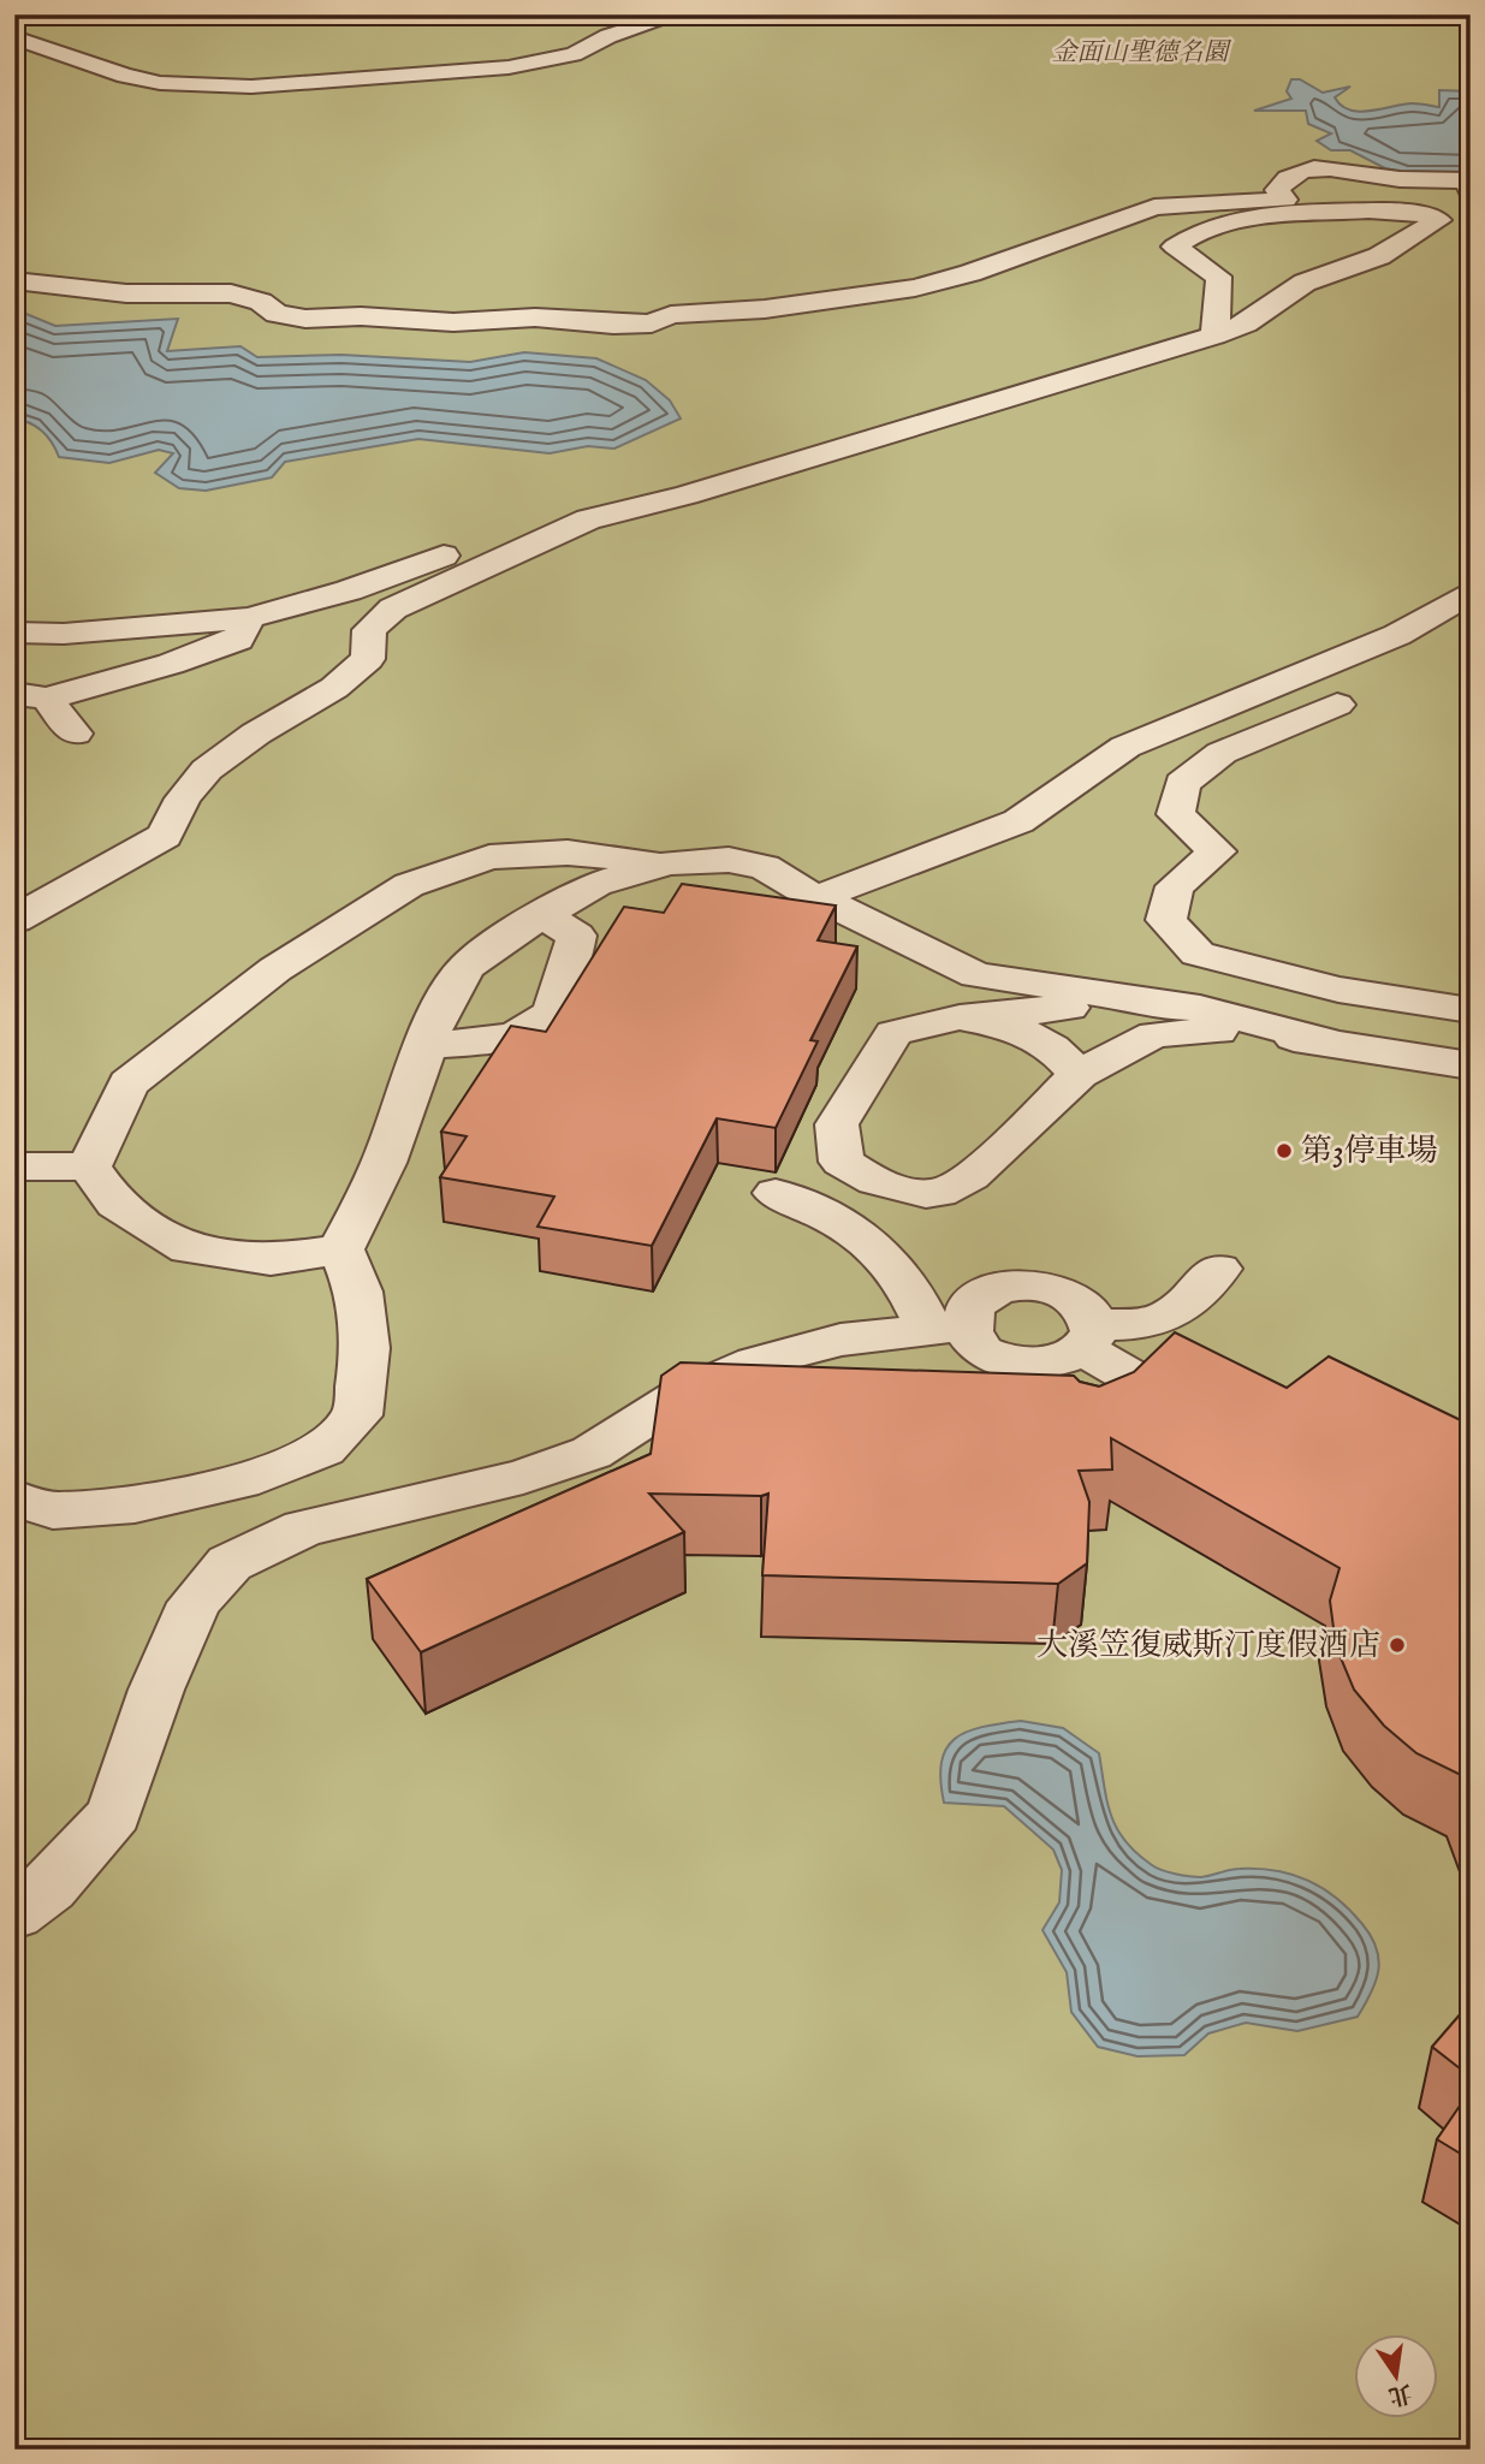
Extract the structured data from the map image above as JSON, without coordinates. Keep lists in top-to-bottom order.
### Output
{
  "parks": ["金面山聖德名園"],
  "places": ["第3停車場", "大溪笠復威斯汀度假酒店"],
  "north": "bottom"
}
